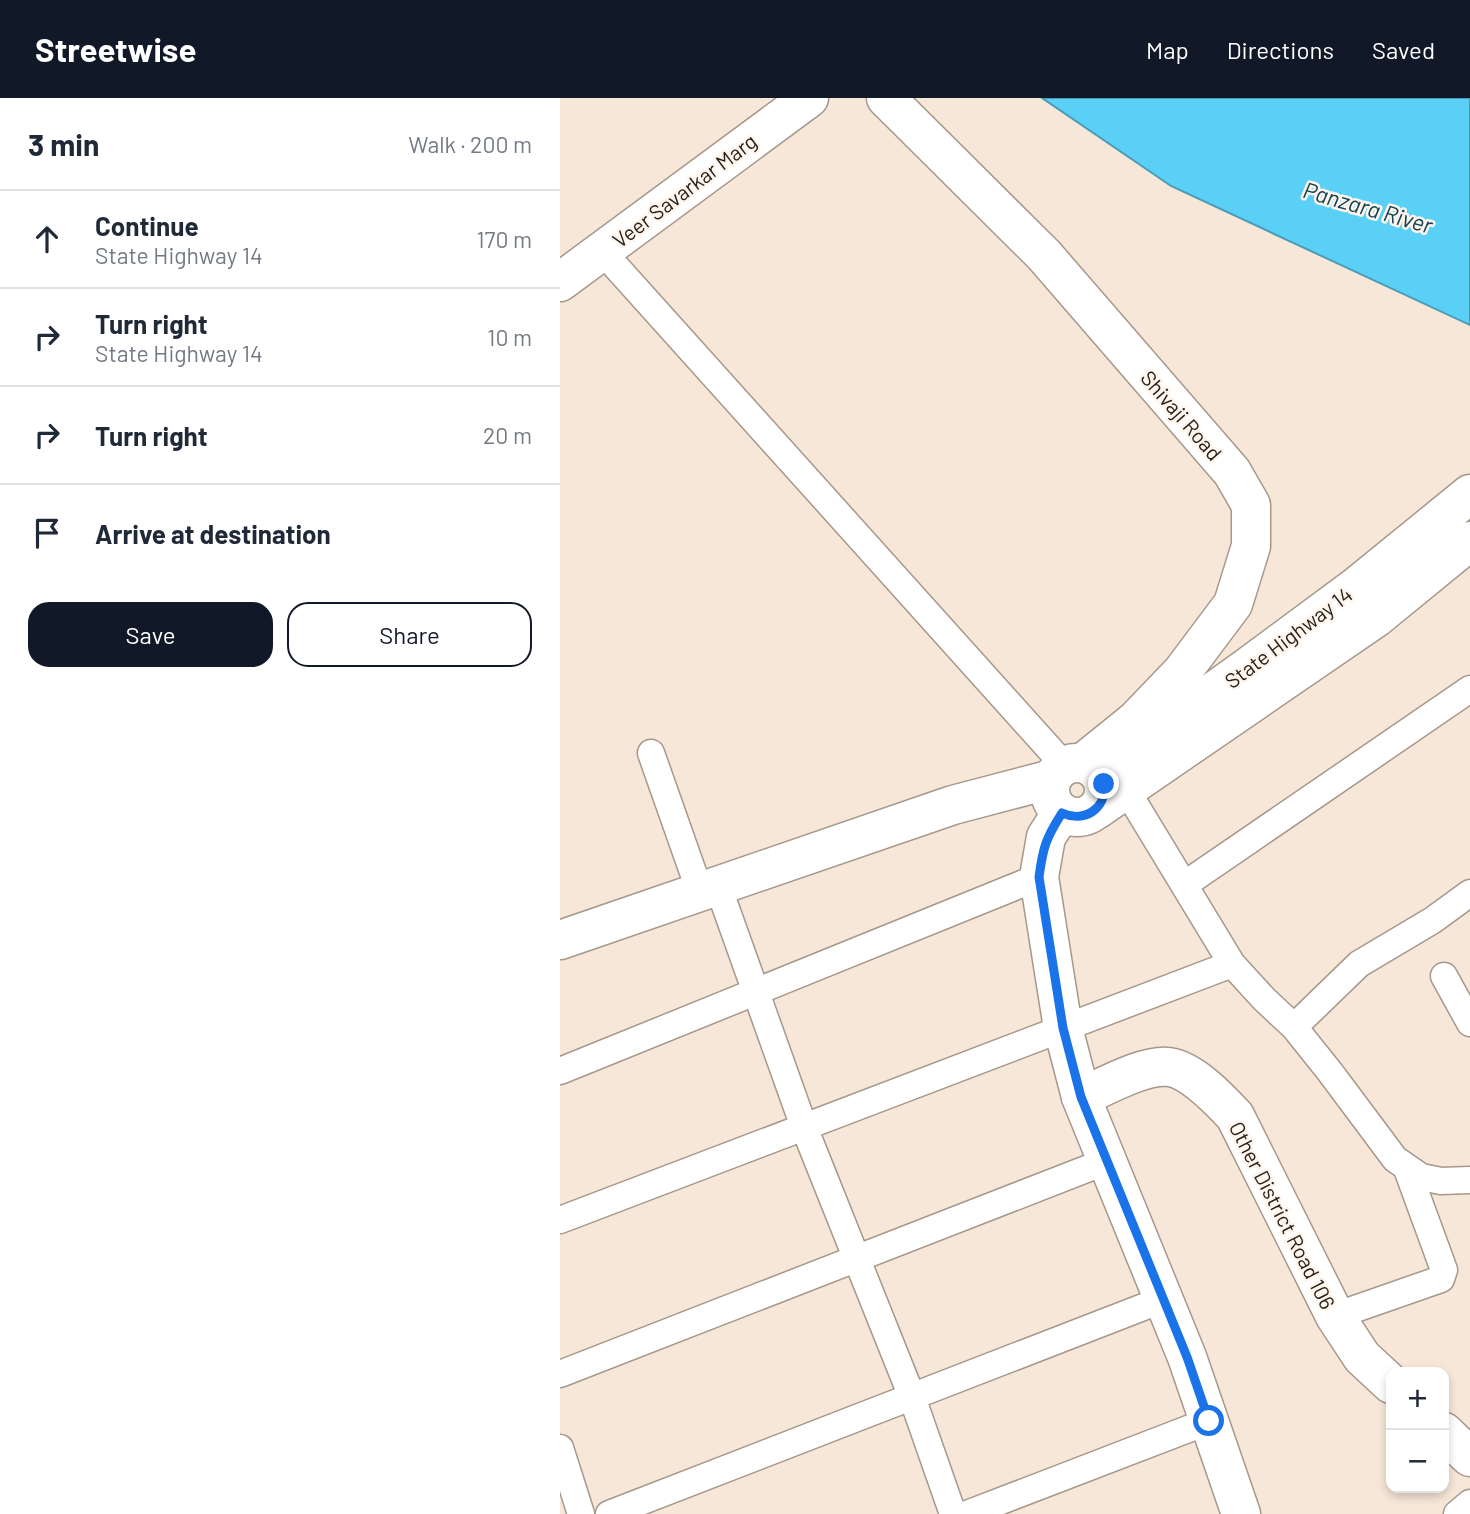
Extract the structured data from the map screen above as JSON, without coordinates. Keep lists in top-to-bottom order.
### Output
{
  "streets": {
    "main road": [
      "Veer Savarkar Marg",
      "Shivaji Road",
      "State Highway 14",
      "Other District Road 106"
    ]
  },
  "crossings": [
    ["Shivaji Road", "State Highway 14"],
    ["State Highway 14", "Other District Road 106"]
  ],
  "water": ["Panzara River"],
  "page": {
    "header": "Streetwise",
    "nav": ["Map", "Directions", "Saved"],
    "heading": ["3 min", "Walk · 200 m"],
    "list": [
      ["Continue", "State Highway 14", "170 m"],
      ["Turn right", "State Highway 14", "10 m"],
      ["Turn right", "20 m"],
      "Arrive at destination"
    ],
    "buttons": ["Save", "Share"],
    "map_buttons": ["+", "−"]
  }
}
